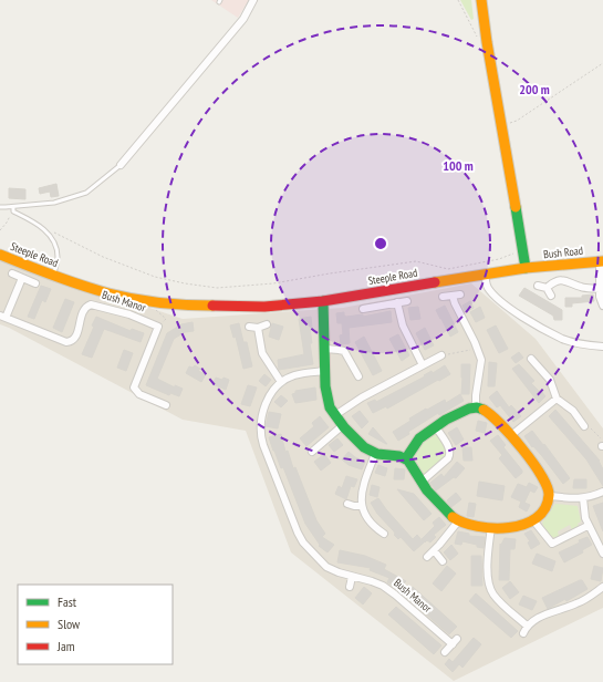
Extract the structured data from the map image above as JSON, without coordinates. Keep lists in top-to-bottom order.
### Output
{
  "streets": {
    "street": ["Bush Road", "Steeple Road", "Bush Manor"]
  },
  "crossings": [
    ["Bush Road", "Steeple Road"]
  ],
  "legend": ["Fast", "Slow", "Jam"],
  "rings": ["200 m", "100 m"]
}
